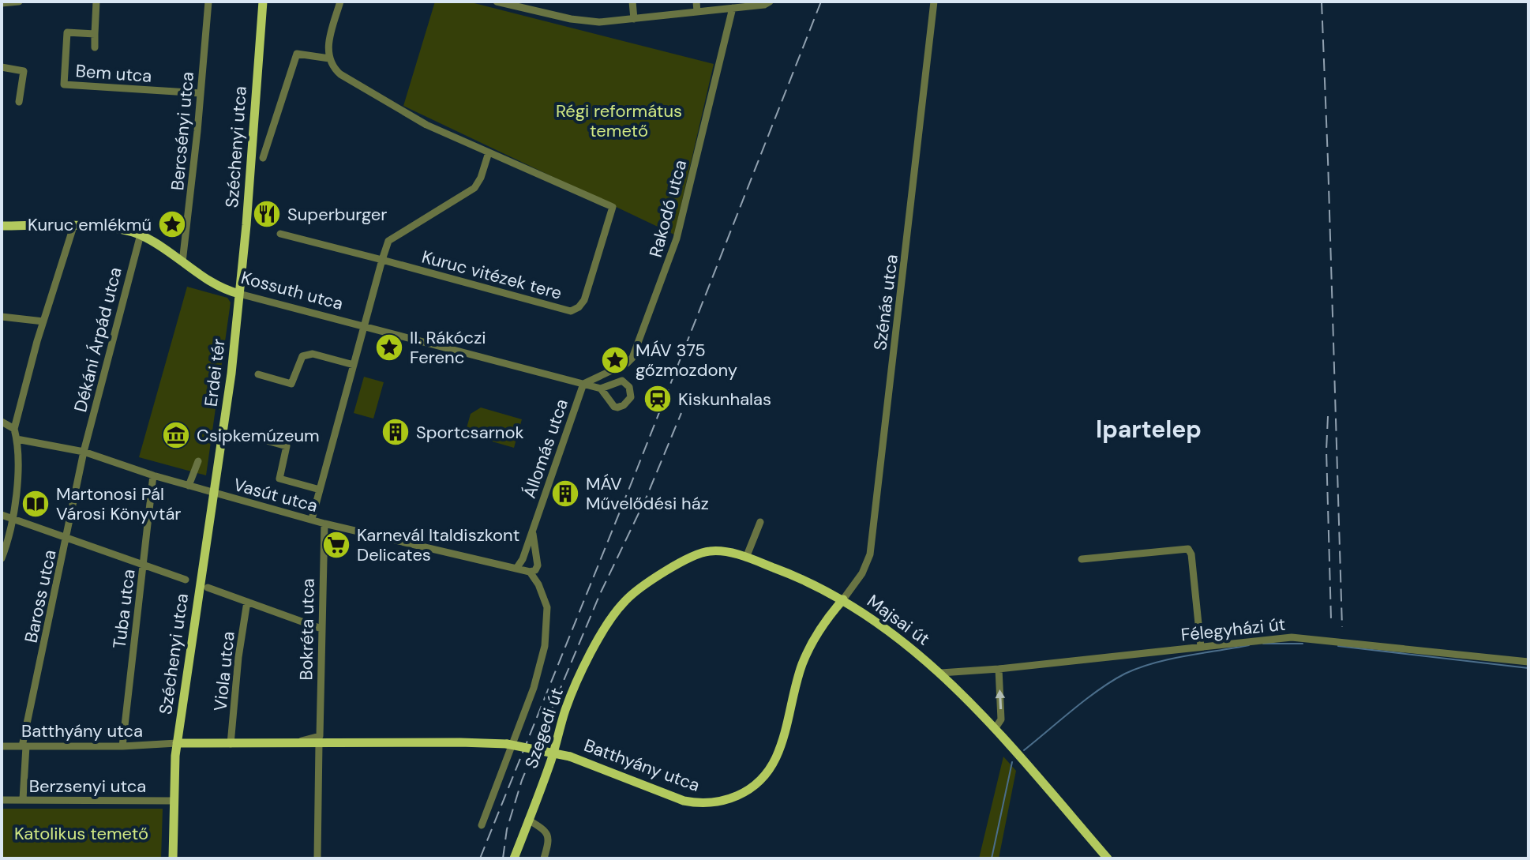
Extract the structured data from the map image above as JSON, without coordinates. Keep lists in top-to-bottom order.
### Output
{
  "streets": {
    "main road": [
      "Széchenyi utca",
      "Kossuth utca",
      "Erdei tér",
      "Majsai út",
      "Szegedi út",
      "Batthyány utca"
    ],
    "street": [
      "Bem utca",
      "Bercsényi utca",
      "Rakodó utca",
      "Kuruc vitézek tere",
      "Szénás utca",
      "Dékáni Árpád utca",
      "Állomás utca",
      "Vasút utca",
      "Baross utca",
      "Tuba utca",
      "Bokréta utca",
      "Félegyházi út",
      "Viola utca",
      "Berzsenyi utca"
    ]
  },
  "crossings": [
    ["Bem utca", "Bercsényi utca"],
    ["Bercsényi utca", "Kossuth utca"],
    ["Széchenyi utca", "Kossuth utca"],
    ["Széchenyi utca", "Erdei tér"],
    ["Széchenyi utca", "Vasút utca"],
    ["Széchenyi utca", "Batthyány utca"],
    ["Széchenyi utca", "Berzsenyi utca"],
    ["Rakodó utca", "Kossuth utca"],
    ["Rakodó utca", "Állomás utca"],
    ["Kuruc vitézek tere", "Kossuth utca"],
    ["Kossuth utca", "Dékáni Árpád utca"],
    ["Kossuth utca", "Erdei tér"],
    ["Kossuth utca", "Állomás utca"],
    ["Szénás utca", "Majsai út"],
    ["Szénás utca", "Batthyány utca"],
    ["Dékáni Árpád utca", "Vasút utca"],
    ["Dékáni Árpád utca", "Baross utca"],
    ["Erdei tér", "Vasút utca"],
    ["Állomás utca", "Vasút utca"],
    ["Vasút utca", "Baross utca"],
    ["Vasút utca", "Tuba utca"],
    ["Vasút utca", "Bokréta utca"],
    ["Baross utca", "Batthyány utca"],
    ["Baross utca", "Berzsenyi utca"],
    ["Tuba utca", "Batthyány utca"],
    ["Majsai út", "Félegyházi út"],
    ["Majsai út", "Szegedi út"],
    ["Majsai út", "Batthyány utca"],
    ["Bokréta utca", "Batthyány utca"],
    ["Viola utca", "Batthyány utca"]
  ],
  "districts": ["Ipartelep"],
  "parks": ["Régi református temető", "Katolikus temető"],
  "places": {
    "restaurant": ["Superburger"],
    "place": ["Kuruc emlékmű", "II. Rákóczi Ferenc", "MÁV 375 gőzmozdony"],
    "station": ["Kiskunhalas"],
    "building": ["Sportcsarnok", "MÁV Művelődési ház"],
    "museum": ["Csipkemúzeum"],
    "library": ["Martonosi Pál Városi Könyvtár"],
    "supermarket": ["Karnevál Italdiszkont Delicates"]
  }
}
